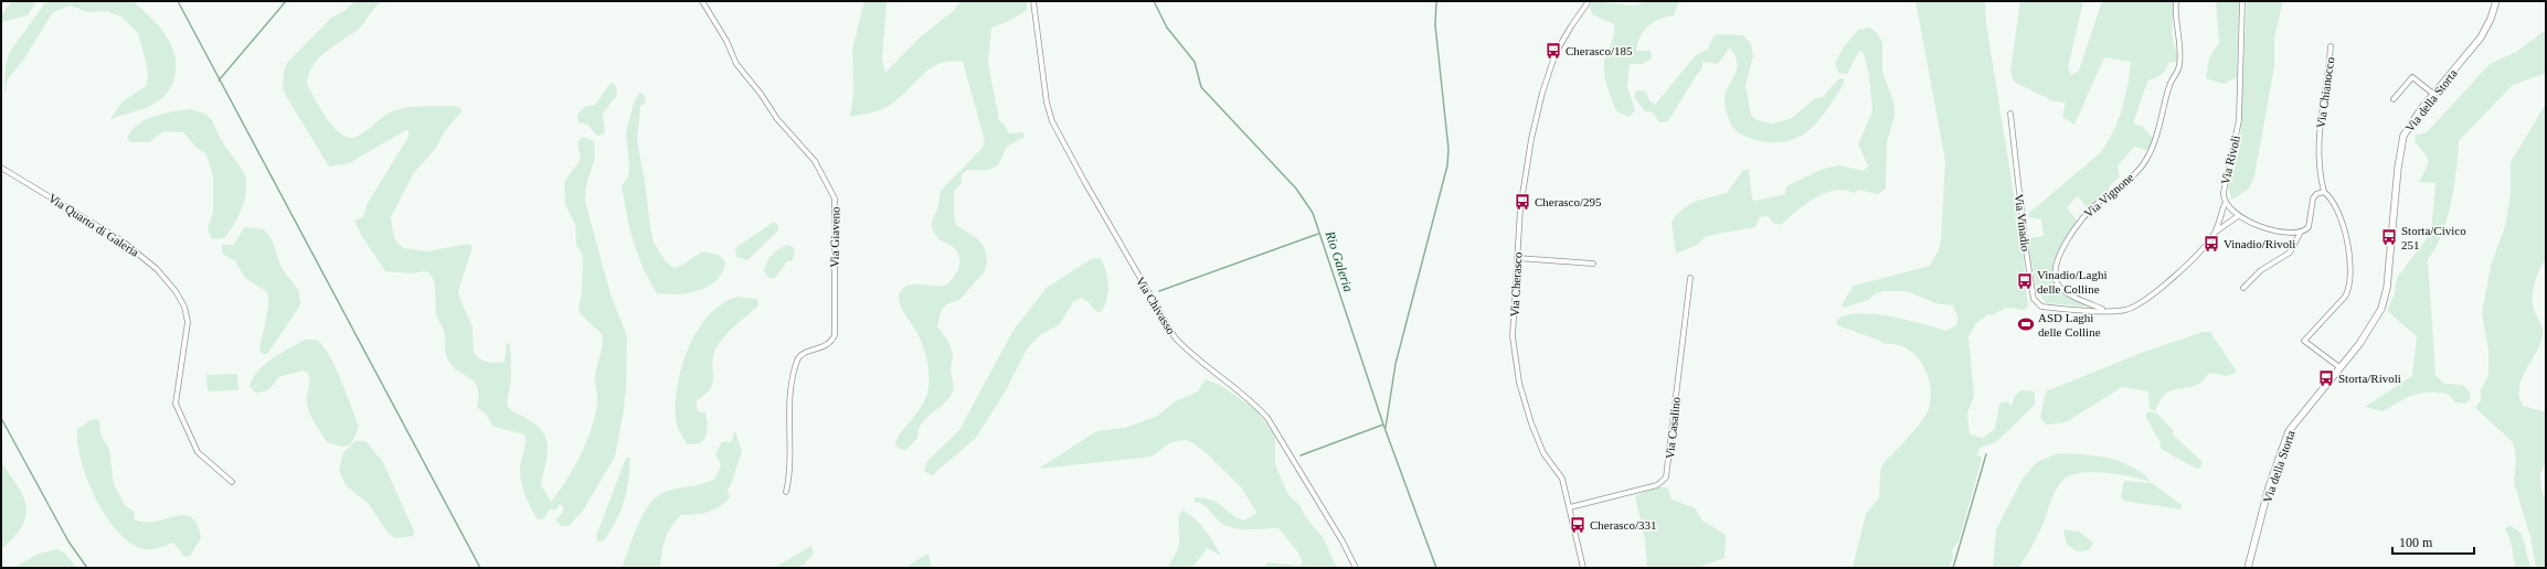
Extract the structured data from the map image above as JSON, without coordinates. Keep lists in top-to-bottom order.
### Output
{
  "streets": {
    "main road": ["Via della Storta"],
    "street": [
      "Via Chianocco",
      "Via Rivoli",
      "Via Vignone",
      "Via Vinadio",
      "Via Quarto di Galeria",
      "Via Giaveno",
      "Via Cherasco",
      "Via Chivasso",
      "Via Casalino"
    ]
  },
  "crossings": [
    ["Via Rivoli", "Via Vinadio"],
    ["Via Vignone", "Via Vinadio"],
    ["Via Cherasco", "Via Casalino"]
  ],
  "water": ["Rio Galeria"],
  "places": {
    "bus stop": [
      "Cherasco/185",
      "Cherasco/295",
      "Storta/Civico 251",
      "Vinadio/Rivoli",
      "Vinadio/Laghi delle Colline",
      "Storta/Rivoli",
      "Cherasco/331"
    ],
    "sports": ["ASD Laghi delle Colline"]
  },
  "scale_bar": "100 m"
}
